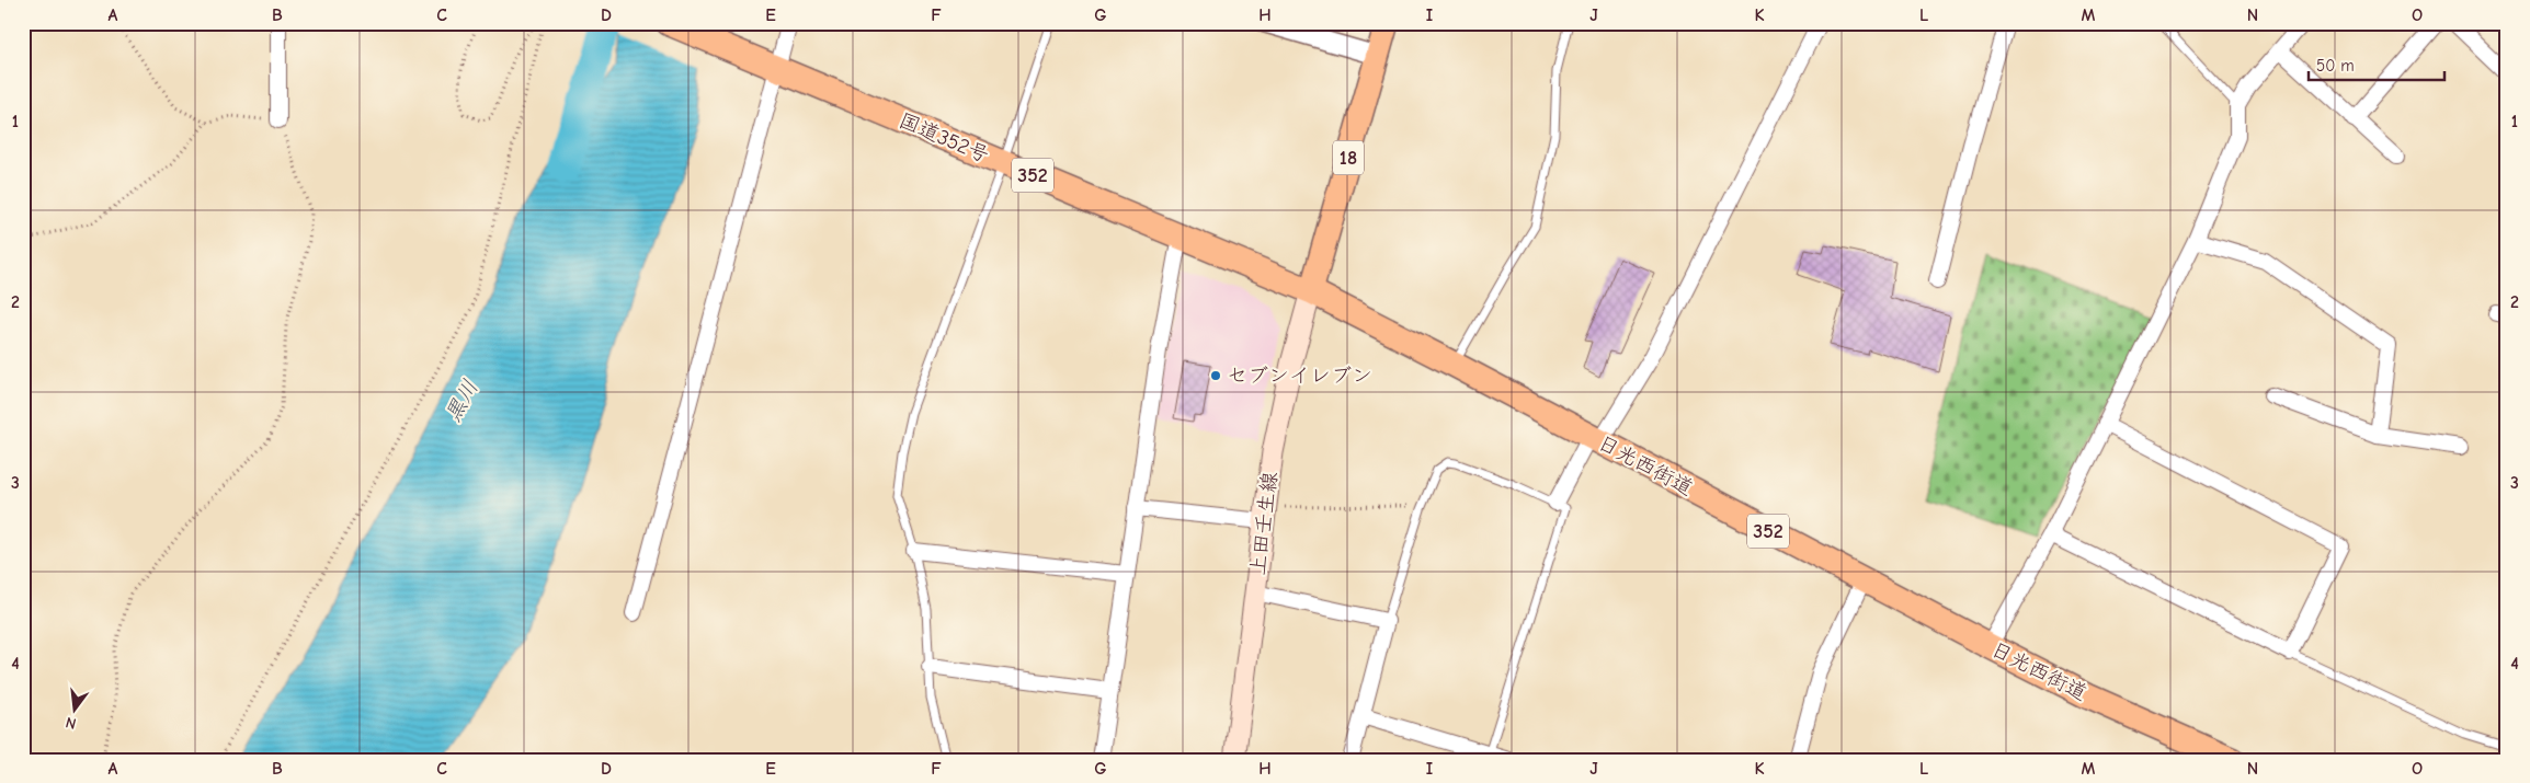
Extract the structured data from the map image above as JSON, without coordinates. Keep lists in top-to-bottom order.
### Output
{
  "streets": {
    "highway": ["国道352号", "352", "日光西街道"],
    "main road": ["18", "上田壬生線"]
  },
  "crossings": [
    ["国道352号", "18"],
    ["国道352号", "日光西街道"],
    ["国道352号", "上田壬生線"],
    ["18", "日光西街道"],
    ["18", "上田壬生線"],
    ["日光西街道", "上田壬生線"]
  ],
  "water": ["黒川"],
  "places": ["セブンイレブン"],
  "scale_bar": "50 m",
  "north": "bottom",
  "grid": {
    "columns": [
      "A",
      "B",
      "C",
      "D",
      "E",
      "F",
      "G",
      "H",
      "I",
      "J",
      "K",
      "L",
      "M",
      "N",
      "O"
    ],
    "rows": [
      "1",
      "2",
      "3",
      "4"
    ]
  }
}
